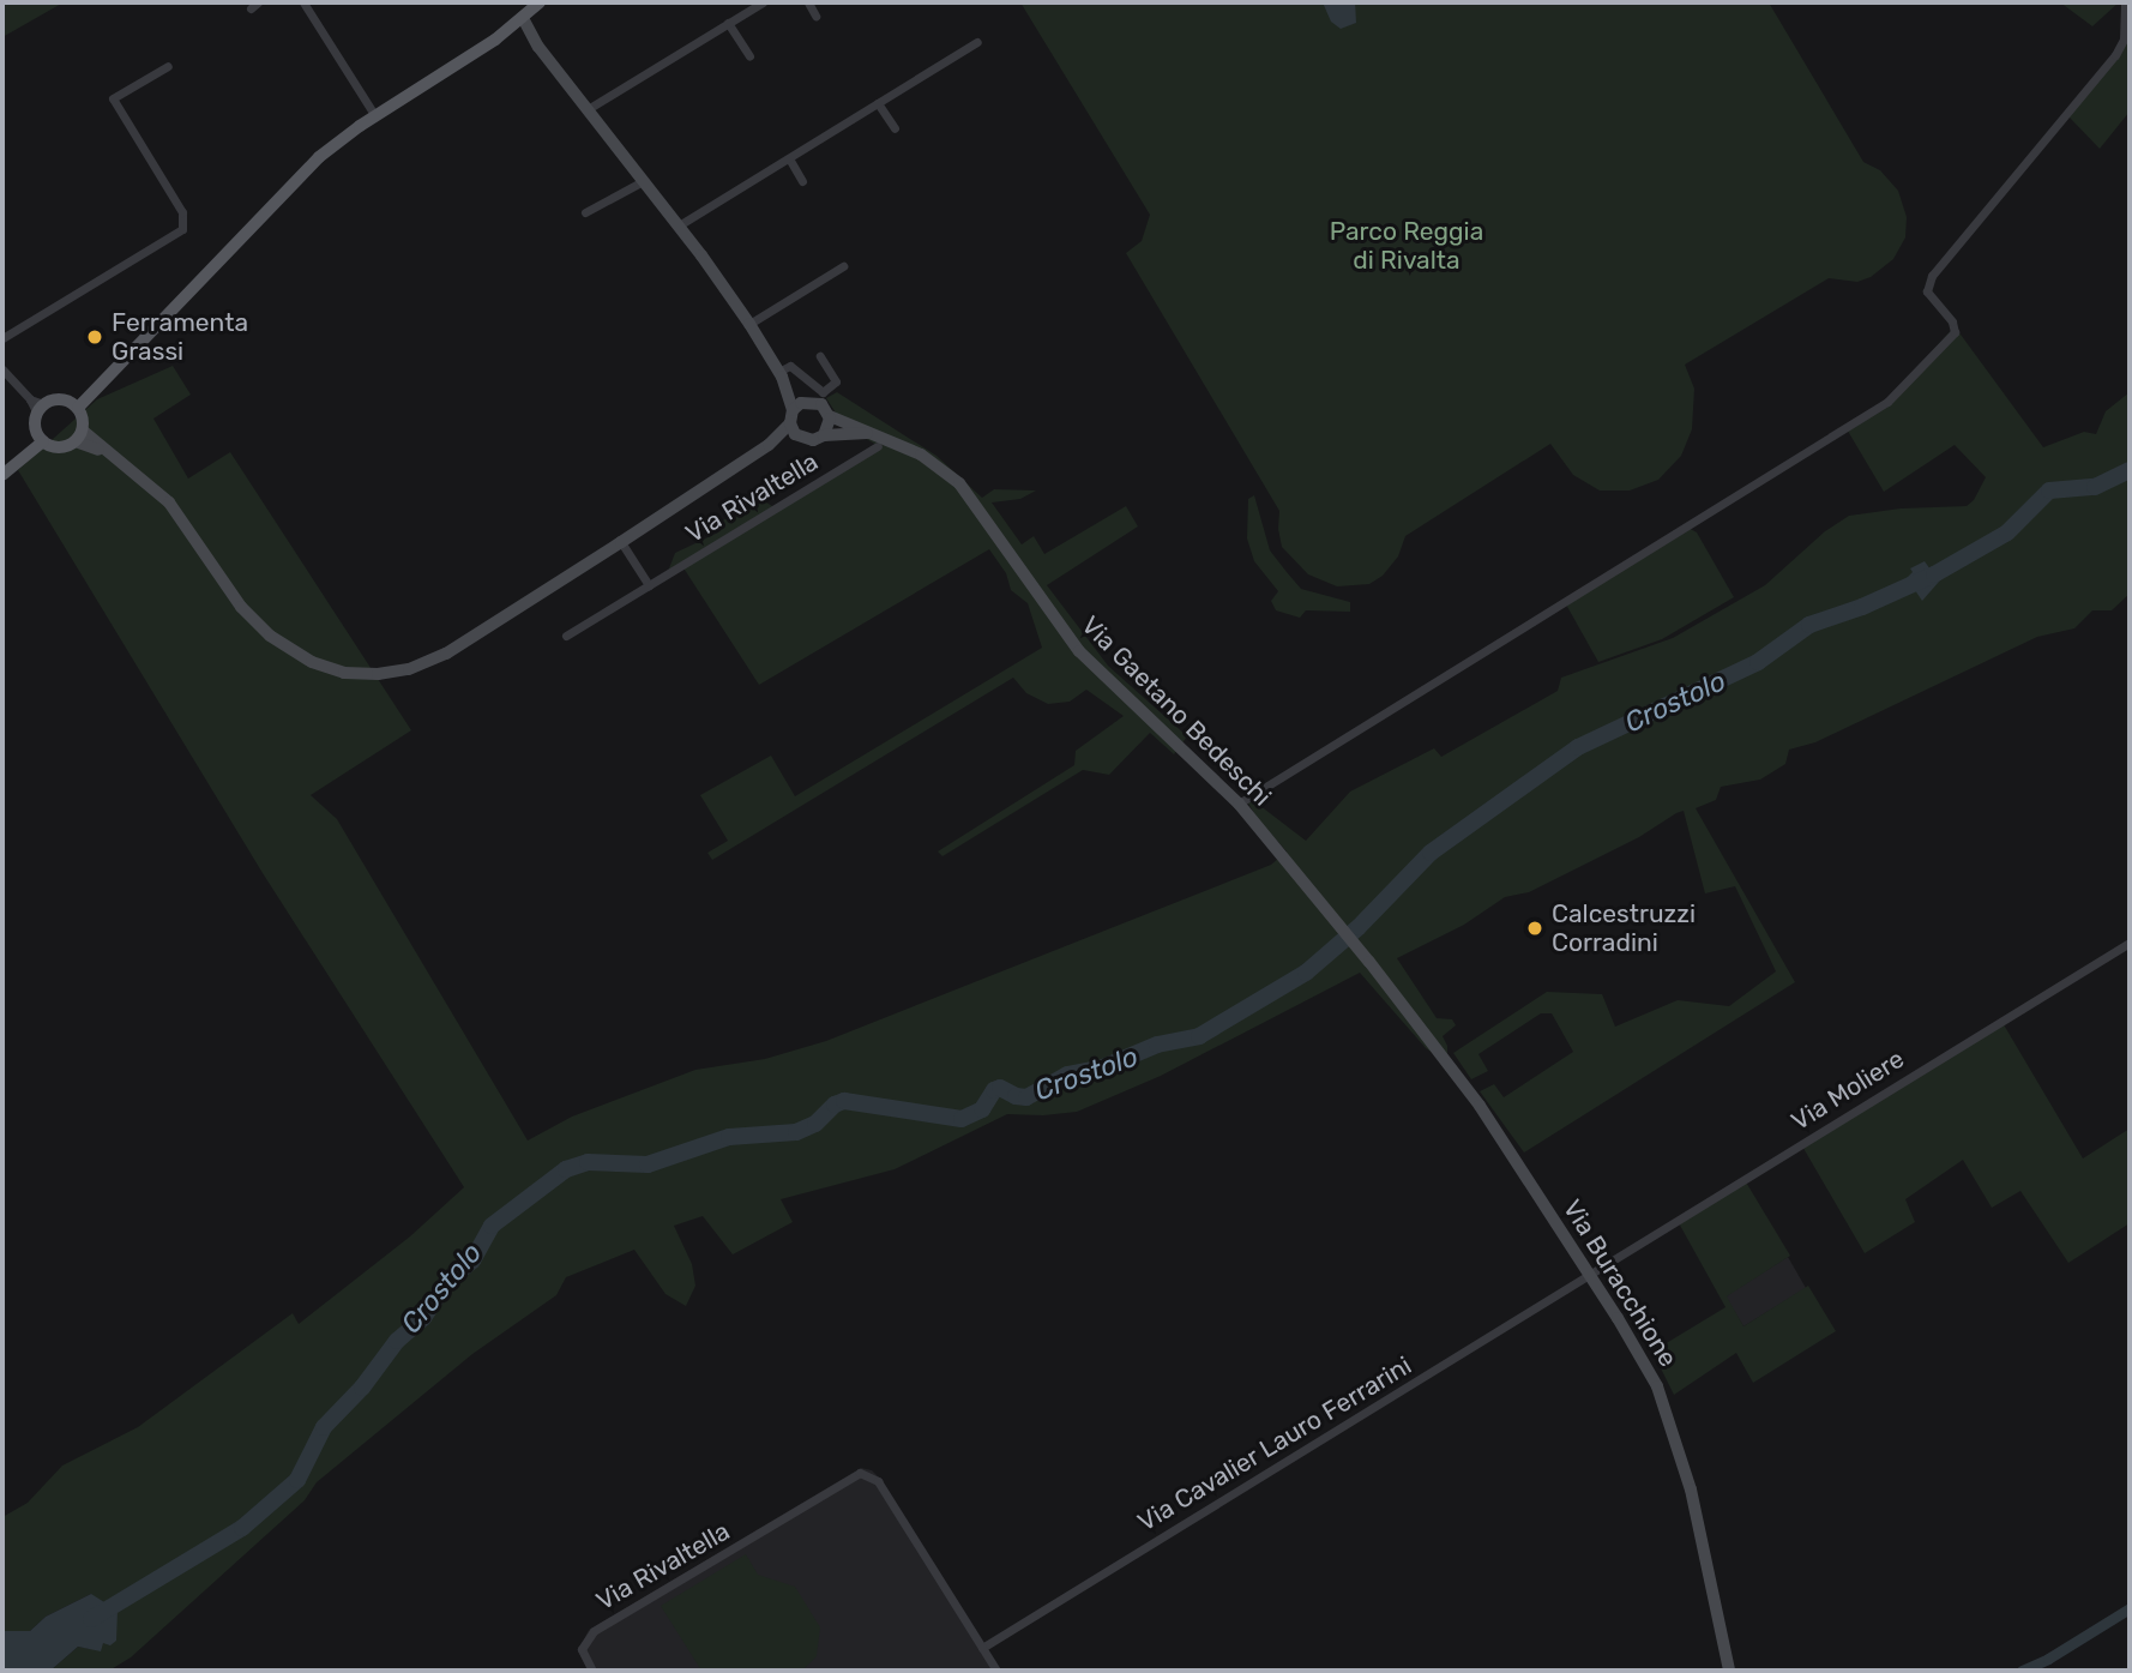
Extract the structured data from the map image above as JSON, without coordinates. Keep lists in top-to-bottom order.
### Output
{
  "streets": {
    "main road": ["Via Gaetano Bedeschi", "Via Buracchione"],
    "street": ["Via Rivaltella", "Via Moliere", "Via Cavalier Lauro Ferrarini"]
  },
  "crossings": [
    ["Via Rivaltella", "Via Cavalier Lauro Ferrarini"],
    ["Via Gaetano Bedeschi", "Via Buracchione"],
    ["Via Moliere", "Via Buracchione"],
    ["Via Moliere", "Via Cavalier Lauro Ferrarini"],
    ["Via Buracchione", "Via Cavalier Lauro Ferrarini"]
  ],
  "water": ["Crostolo"],
  "parks": ["Parco Reggia di Rivalta"],
  "places": ["Ferramenta Grassi", "Calcestruzzi Corradini"]
}
